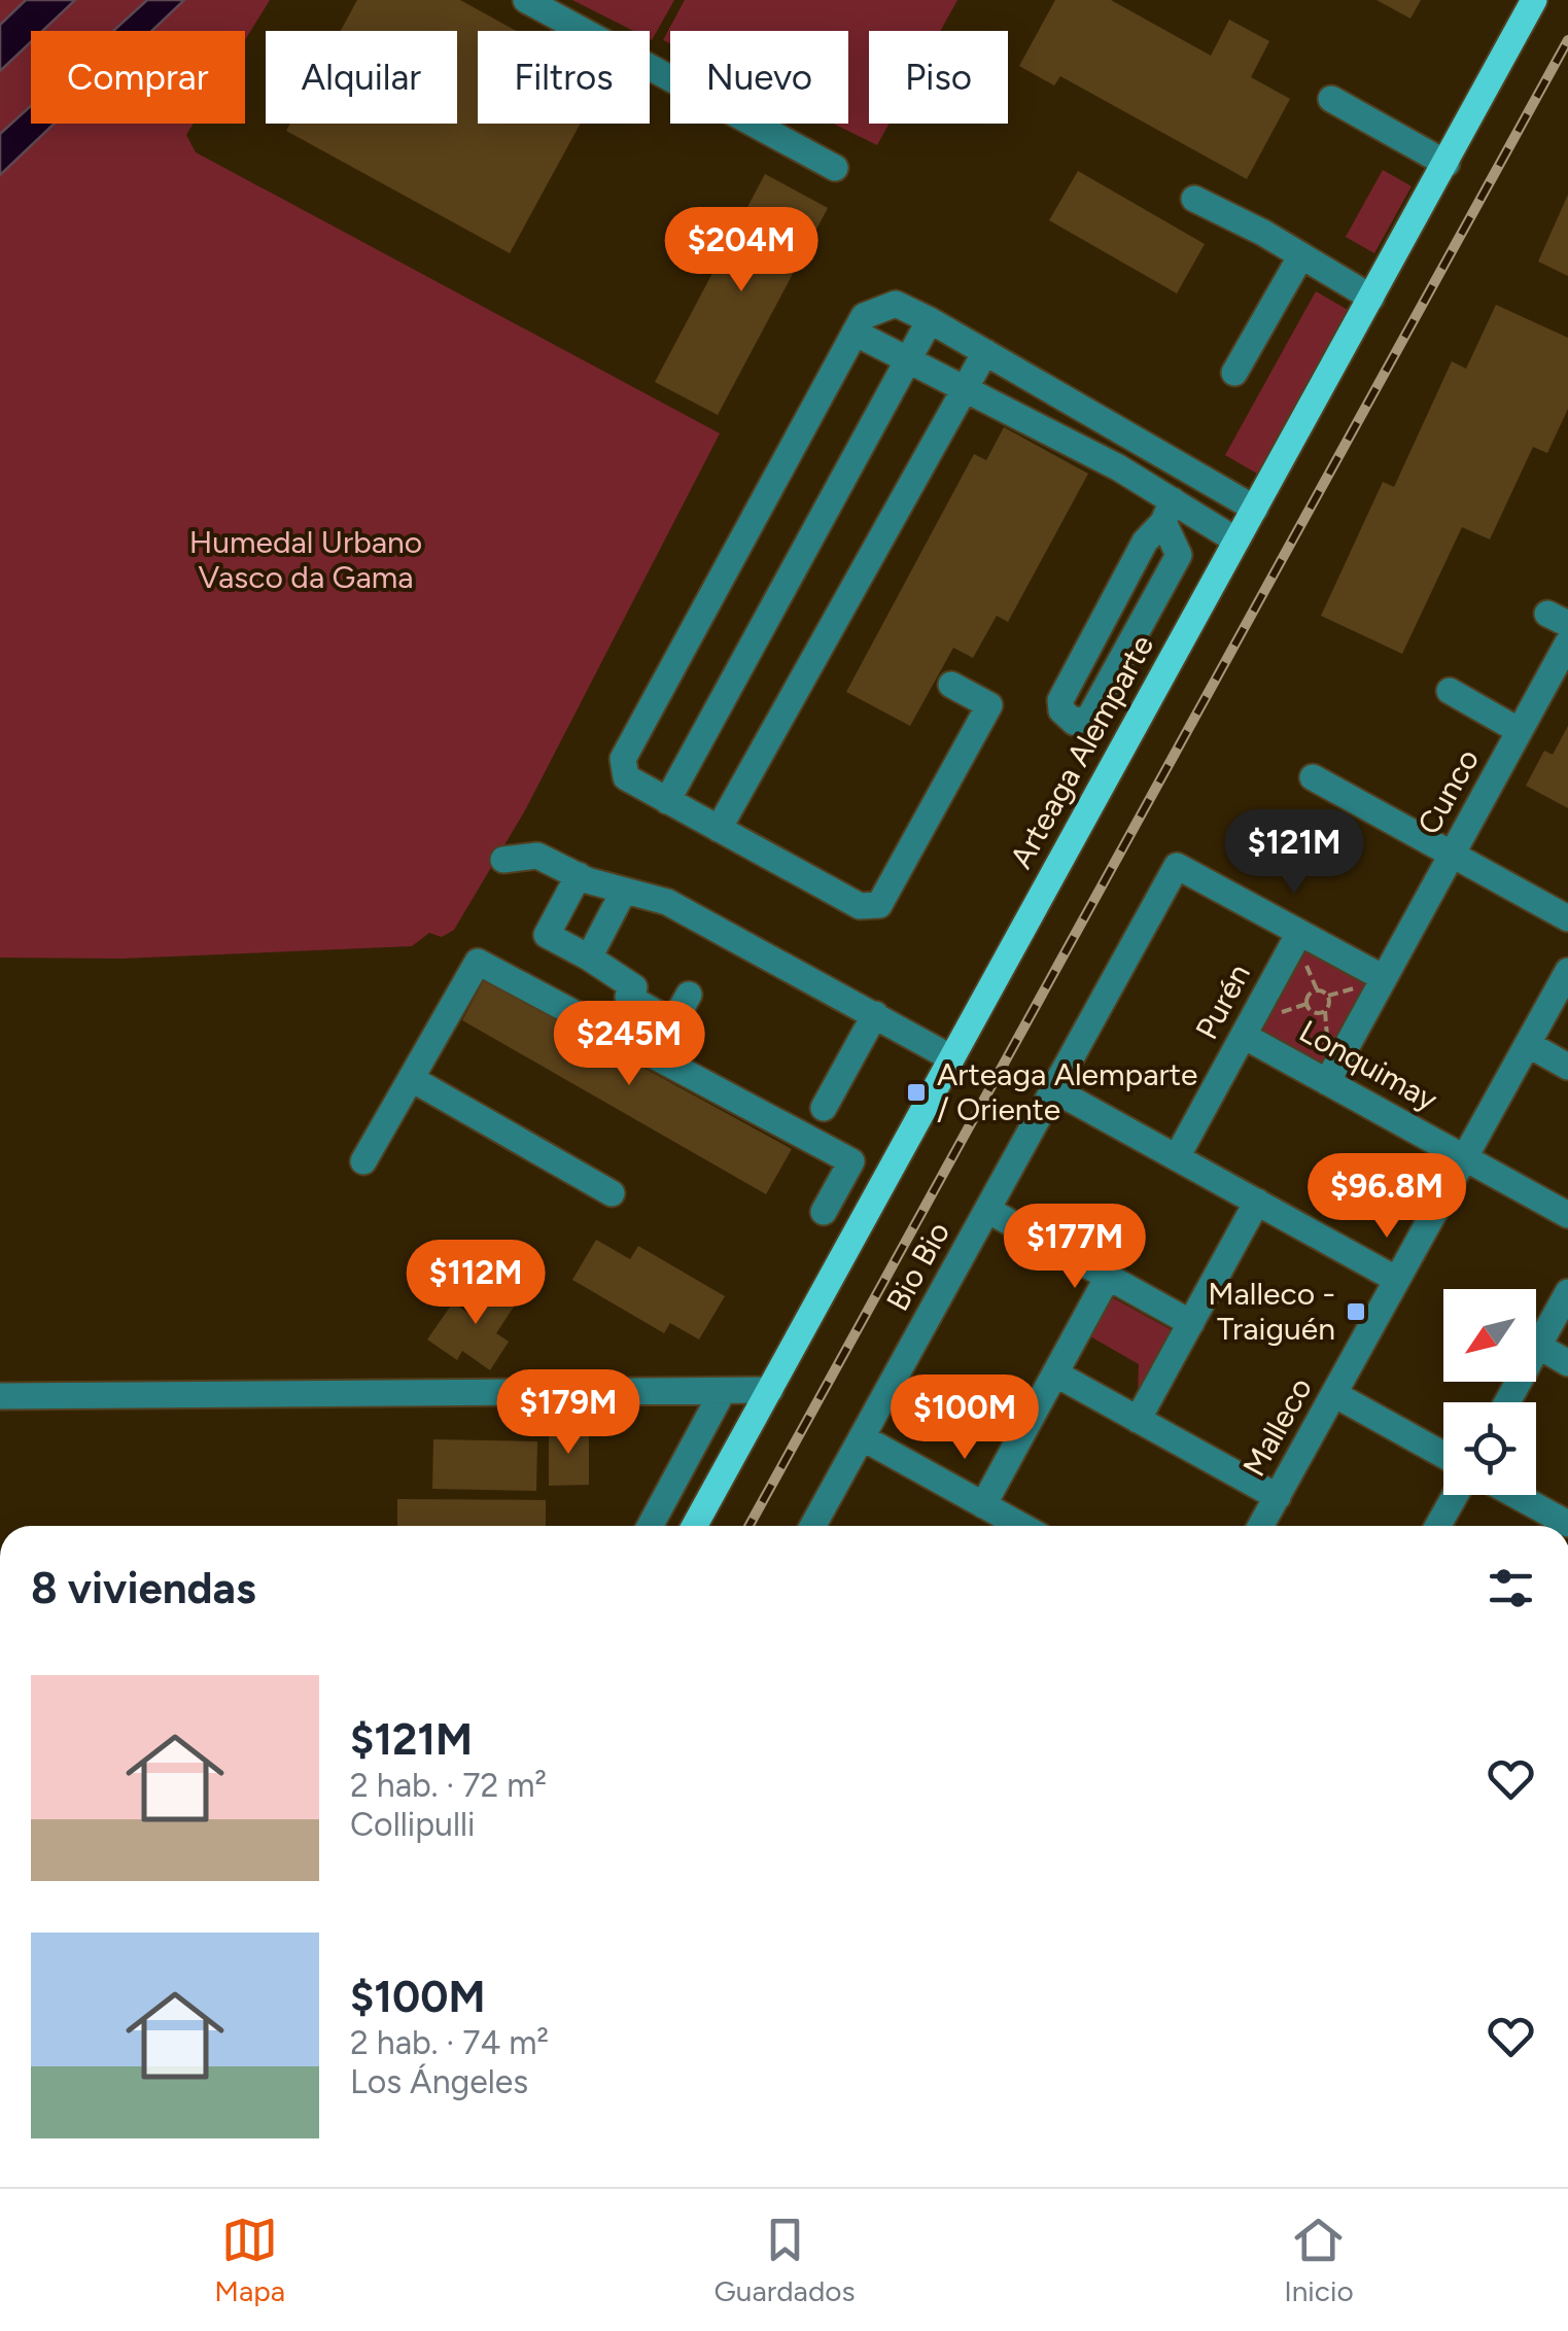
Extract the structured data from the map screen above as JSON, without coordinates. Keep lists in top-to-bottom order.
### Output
{
  "streets": {
    "main road": ["Arteaga Alemparte"],
    "street": [
      "Cunco",
      "Purén",
      "Lonquimay",
      "Bio Bio",
      "Malleco"
    ]
  },
  "crossings": [
    ["Cunco", "Lonquimay"],
    ["Purén", "Lonquimay"],
    ["Purén", "Bio Bio"],
    ["Lonquimay", "Malleco"]
  ],
  "parks": ["Humedal Urbano Vasco da Gama"],
  "places": {
    "transit": ["Arteaga Alemparte / Oriente", "Malleco - Traiguén"]
  },
  "north": "bottom left",
  "page": {
    "chip": [
      "Comprar",
      "Alquilar",
      "Filtros",
      "Nuevo",
      "Piso"
    ],
    "price": [
      "$204M",
      "$121M",
      "$245M",
      "$96.8M",
      "$177M",
      "$112M",
      "$179M",
      "$100M"
    ],
    "heading": "8 viviendas",
    "list": [
      {
        "name": "$121M",
        "note": "2 hab. · 72 m² · Collipulli"
      },
      {
        "name": "$100M",
        "note": "2 hab. · 74 m² · Los Ángeles"
      }
    ],
    "tabs": ["Mapa", "Guardados", "Inicio"]
  }
}
